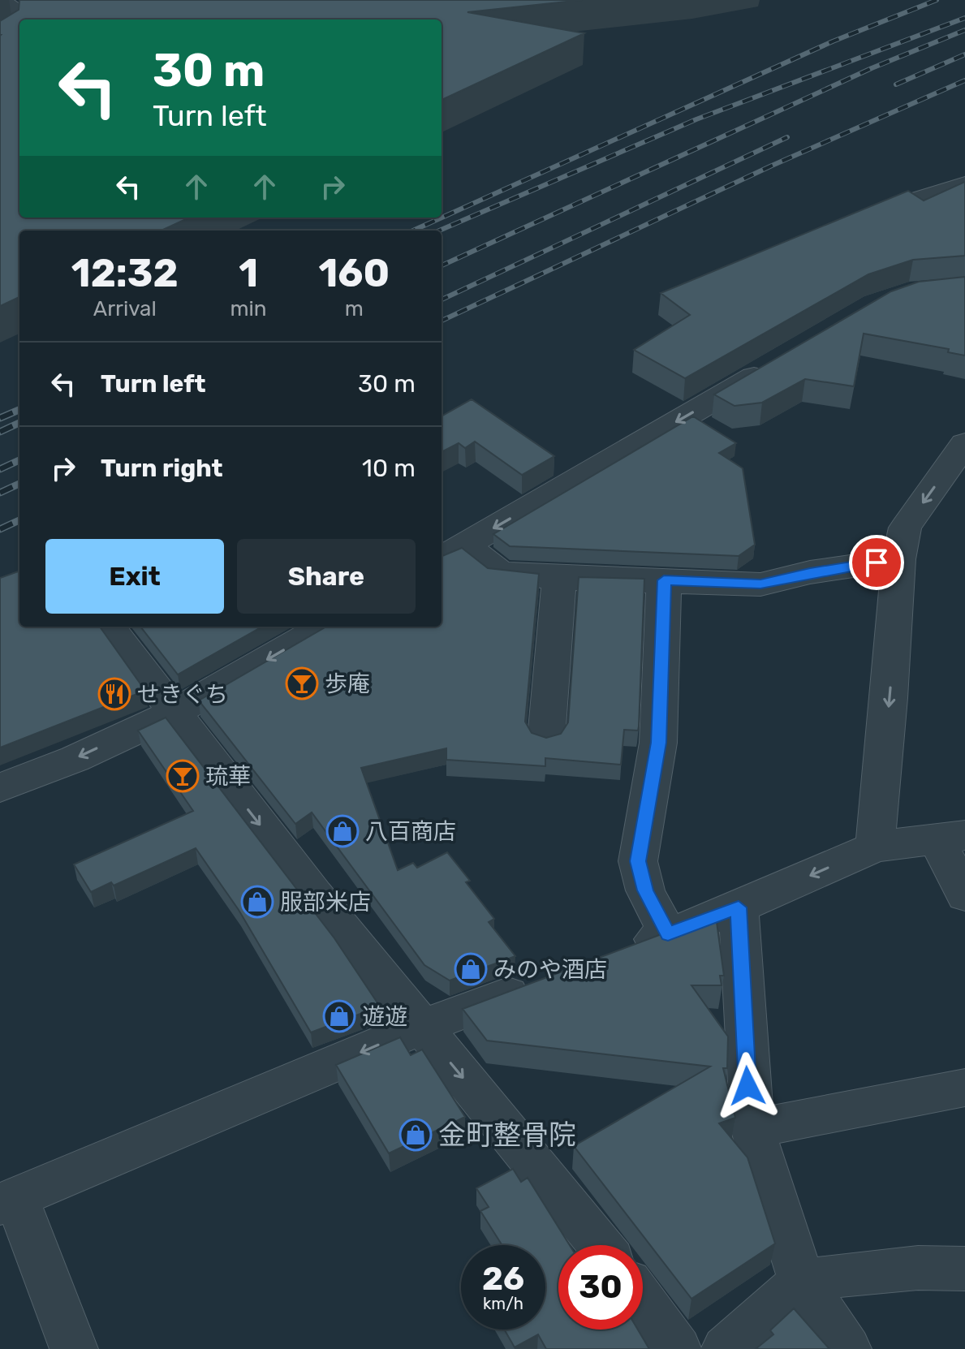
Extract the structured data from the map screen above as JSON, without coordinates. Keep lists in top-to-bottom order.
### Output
{
  "places": {
    "bar": ["歩庵", "琉華"],
    "restaurant": ["せきぐち"],
    "shop": [
      "八百商店",
      "服部米店",
      "みのや酒店",
      "遊遊",
      "金町整骨院"
    ]
  },
  "page": {
    "turn": ["30 m", "Turn left"],
    "eta": [
      "12:32",
      "Arrival",
      "1",
      "min",
      "160",
      "m"
    ],
    "list": [
      {
        "name": "Turn left",
        "value": "30 m"
      },
      {
        "name": "Turn right",
        "value": "10 m"
      }
    ],
    "buttons": ["Exit", "Share"],
    "speed": "26 km/h",
    "limit": "30"
  }
}
